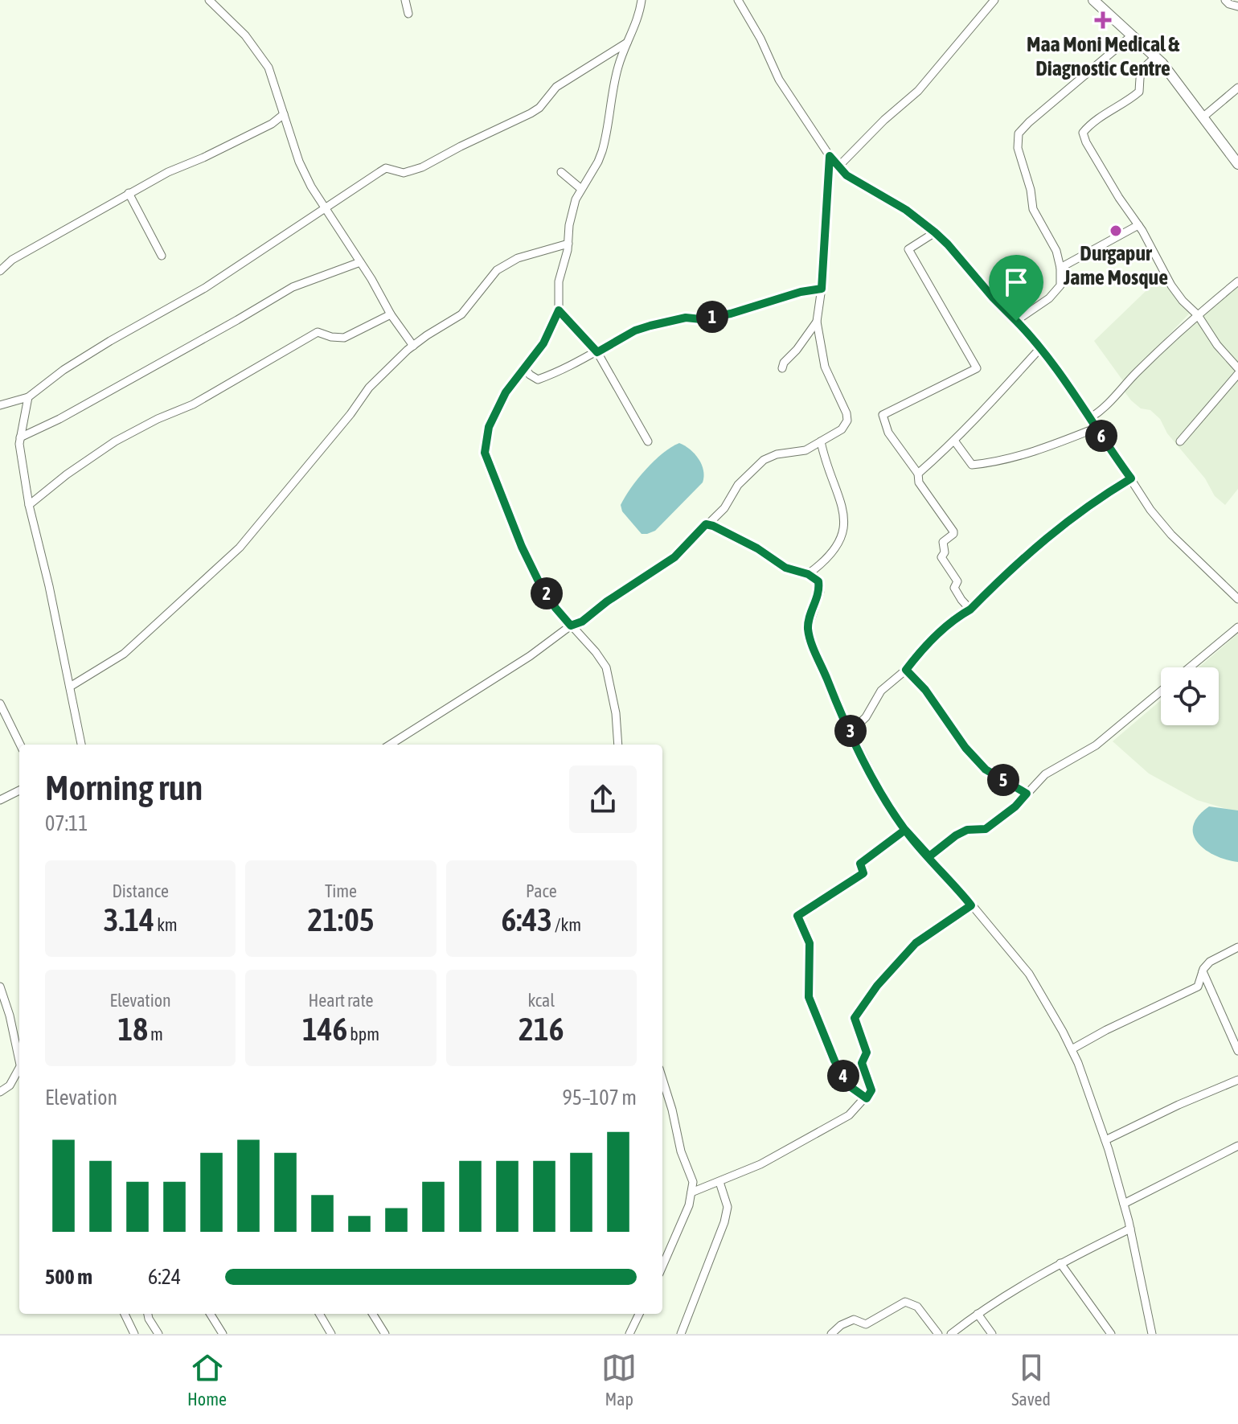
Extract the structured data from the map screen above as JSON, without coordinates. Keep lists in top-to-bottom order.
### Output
{
  "places": {
    "health": ["Maa Moni Medical & Diagnostic Centre"],
    "other": ["Durgapur Jame Mosque"]
  },
  "page": {
    "pins": [
      "1",
      "6",
      "2",
      "3",
      "5",
      "4"
    ],
    "heading": ["Morning run", "07:11"],
    "stats": [
      ["Distance", "3.14 km"],
      ["Time", "21:05"],
      ["Pace", "6:43 /km"],
      ["Elevation", "18 m"],
      ["Heart rate", "146 bpm"],
      ["kcal", "216"]
    ],
    "chart": ["Elevation", "95–107 m"],
    "list": [
      {
        "name": "500 m",
        "note": "6:24"
      }
    ],
    "tabs": ["Home", "Map", "Saved"]
  }
}
